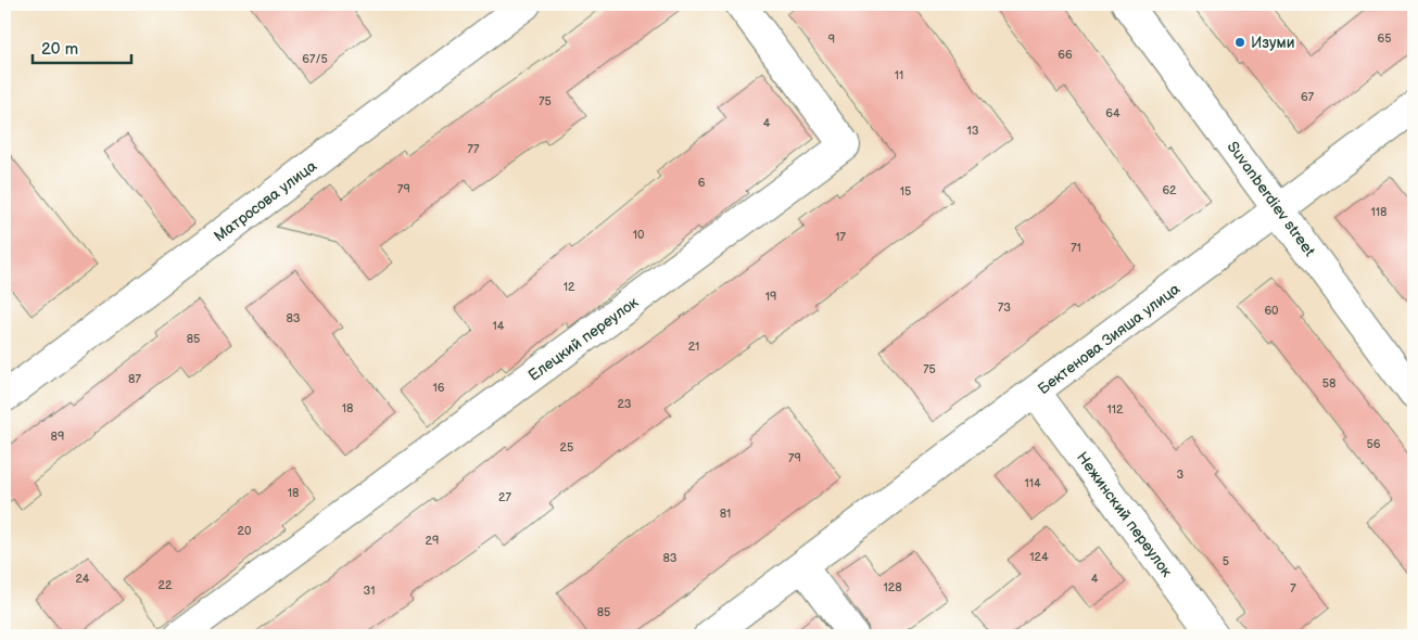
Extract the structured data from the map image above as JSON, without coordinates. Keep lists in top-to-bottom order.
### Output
{
  "streets": {
    "street": [
      "Suvanberdiev street",
      "Матросова улица",
      "Елецкий переулок",
      "Бектенова Зияша улица",
      "Нежинский переулок"
    ]
  },
  "crossings": [
    ["Suvanberdiev street", "Бектенова Зияша улица"],
    ["Бектенова Зияша улица", "Нежинский переулок"]
  ],
  "places": ["Изуми"],
  "house_numbers": [
    "65",
    "9",
    "66",
    "67/5",
    "11",
    "67",
    "75",
    "64",
    "4",
    "13",
    "77",
    "6",
    "79",
    "62",
    "15",
    "118",
    "10",
    "17",
    "71",
    "12",
    "19",
    "73",
    "60",
    "83",
    "14",
    "85",
    "21",
    "75",
    "87",
    "58",
    "16",
    "23",
    "18",
    "112",
    "89",
    "56",
    "25",
    "79",
    "3",
    "114",
    "18",
    "27",
    "81",
    "20",
    "29",
    "124",
    "83",
    "5",
    "24",
    "4",
    "22",
    "128",
    "7",
    "31",
    "85"
  ],
  "scale_bar": "20 m"
}
